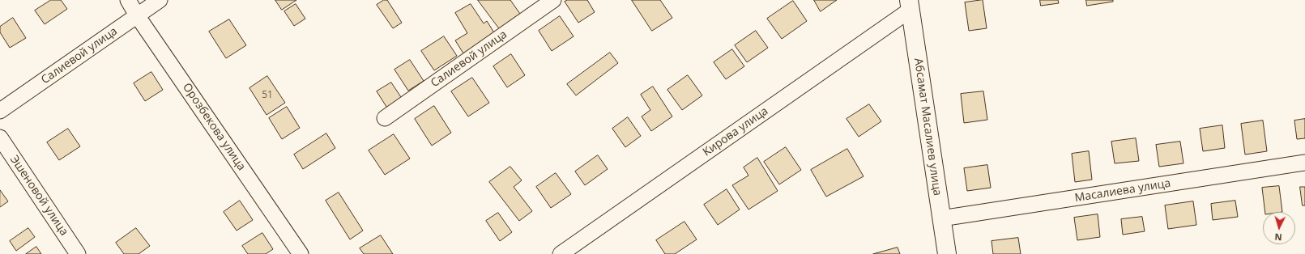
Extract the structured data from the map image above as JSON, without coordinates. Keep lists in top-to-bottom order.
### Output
{
  "streets": {
    "street": [
      "Салиевой улица",
      "Орозбекова улица",
      "Абсамат Масалиев улица",
      "Кирова улица",
      "Масалиева улица",
      "Эшеновой улица"
    ]
  },
  "crossings": [
    ["Салиевой улица", "Орозбекова улица"],
    ["Абсамат Масалиев улица", "Кирова улица"],
    ["Абсамат Масалиев улица", "Масалиева улица"]
  ],
  "house_numbers": ["51"],
  "north": "bottom"
}
